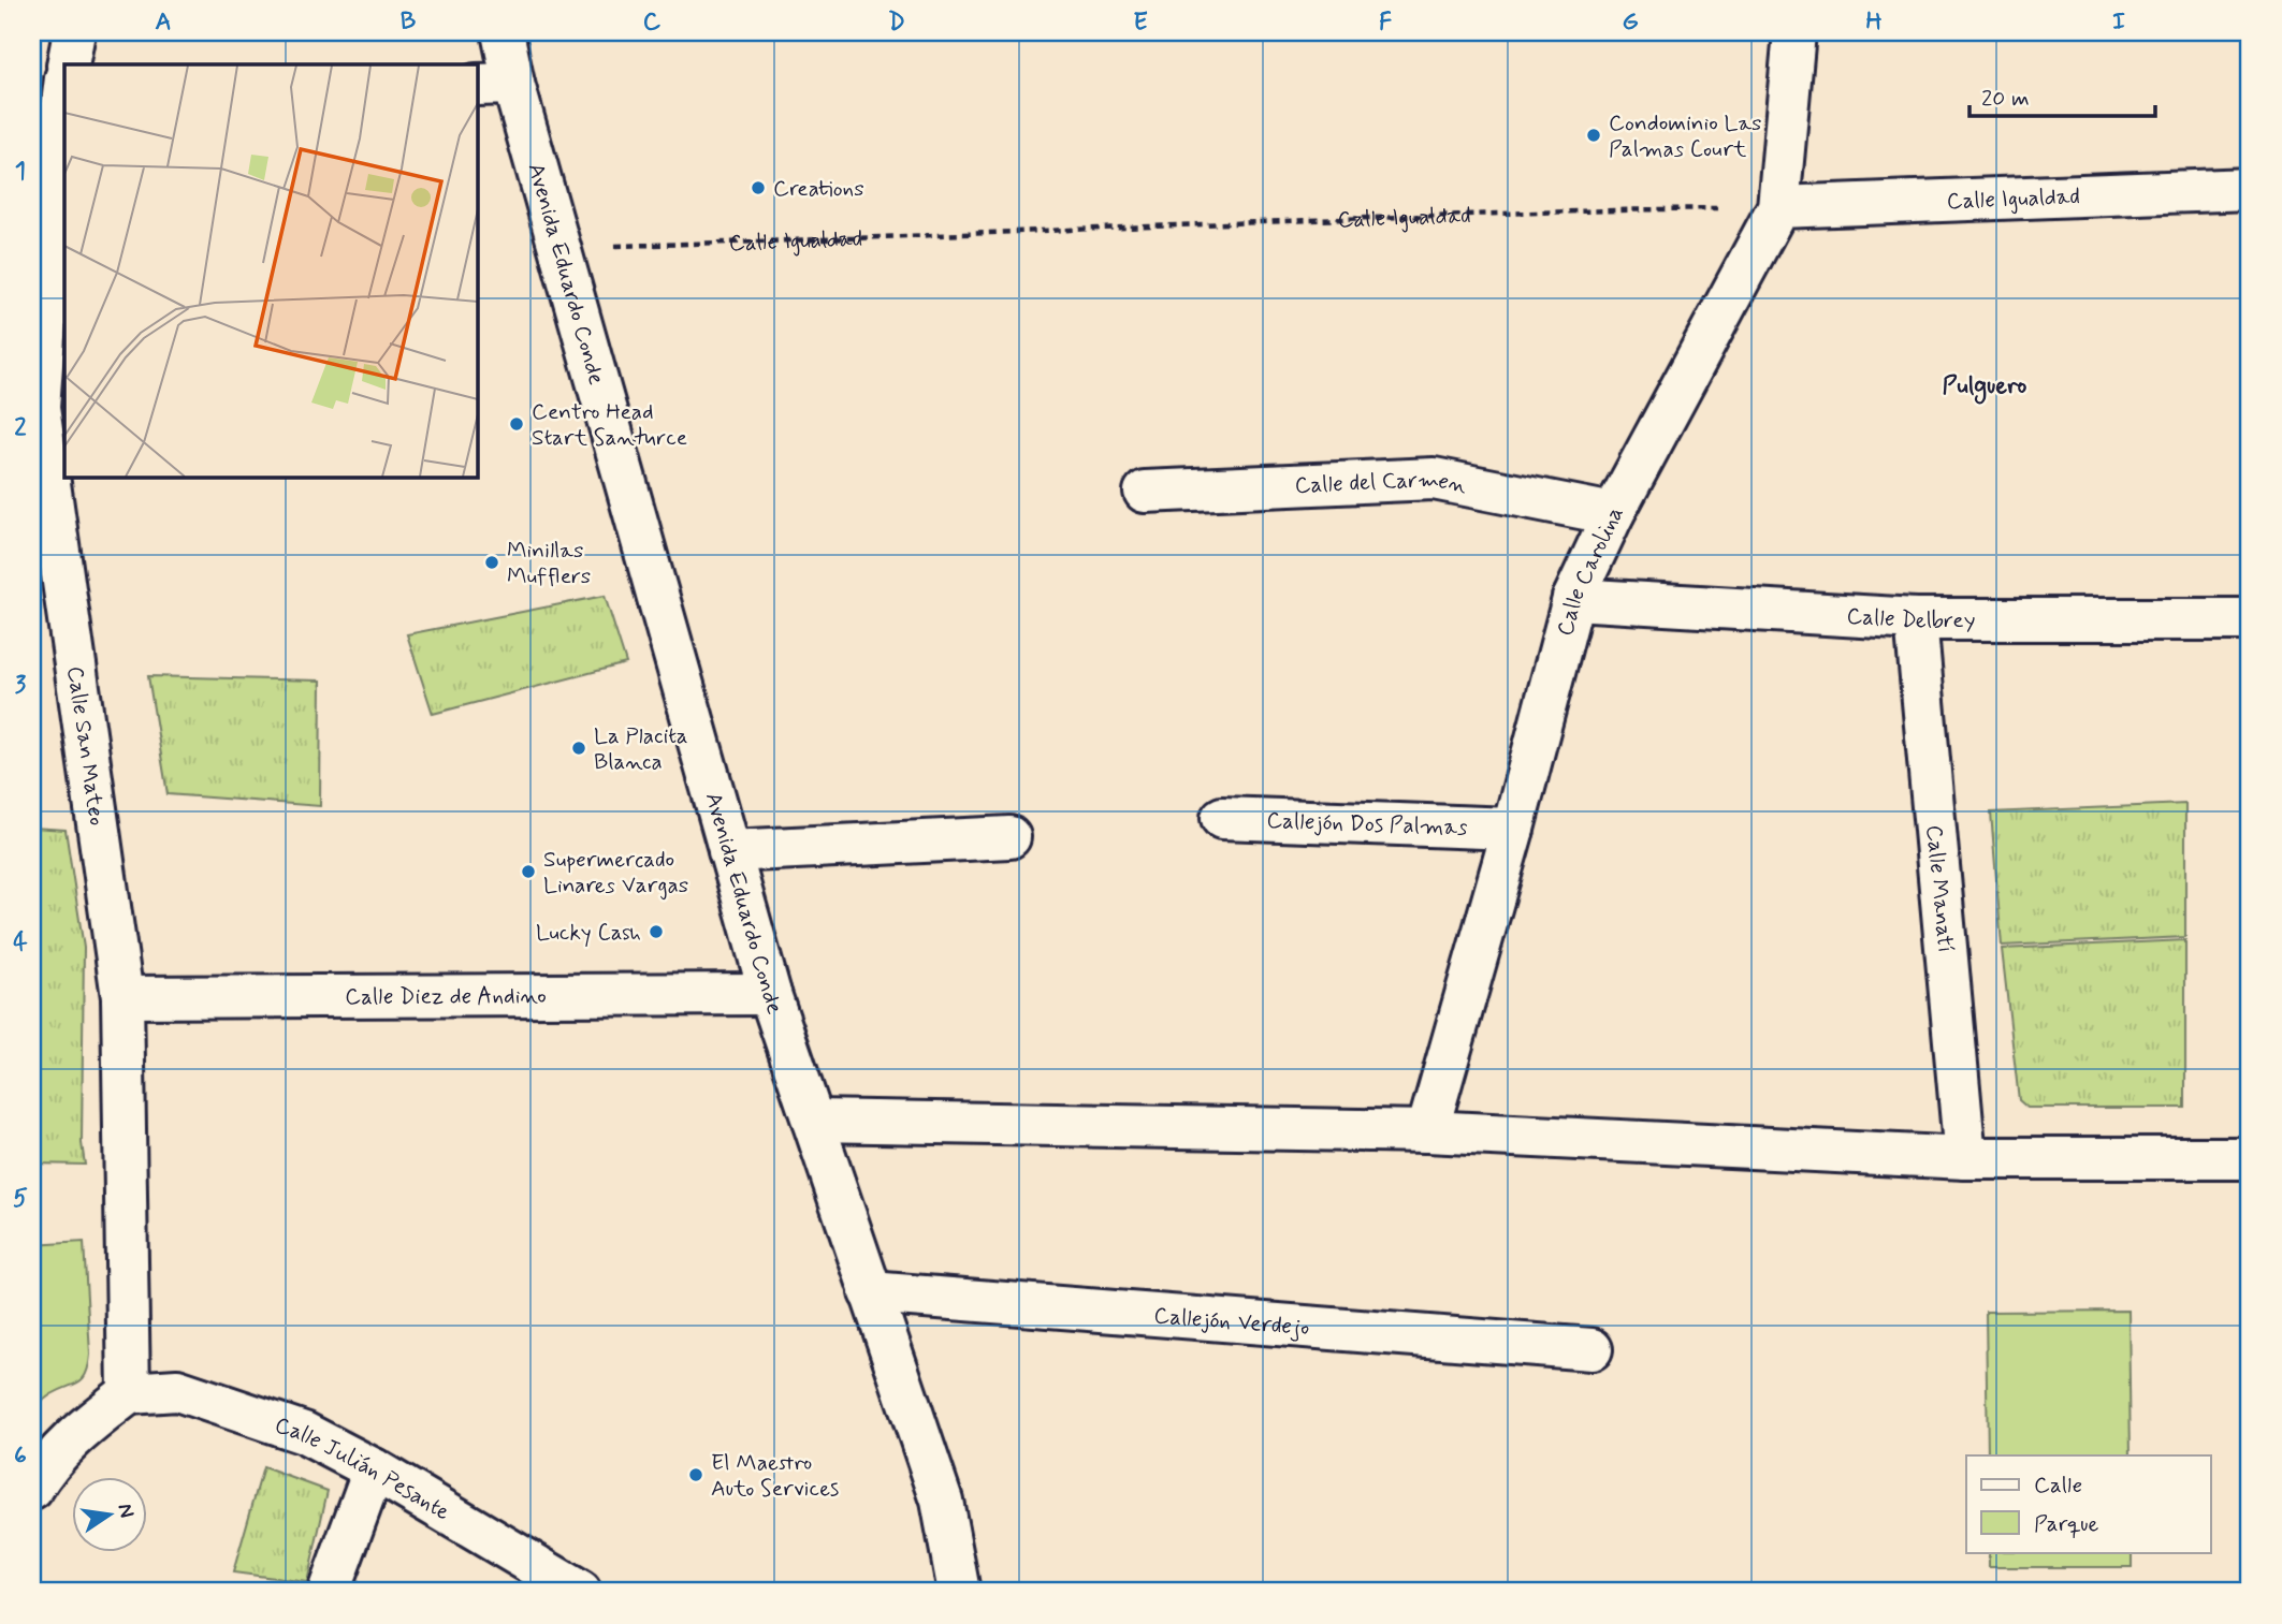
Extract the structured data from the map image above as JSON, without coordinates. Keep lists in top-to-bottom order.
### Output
{
  "streets": {
    "street": [
      "Calle Igualdad",
      "Avenida Eduardo Conde",
      "Calle del Carmen",
      "Calle Carolina",
      "Calle Delbrey",
      "Calle San Mateo",
      "Callejón Dos Palmas",
      "Calle Manatí",
      "Calle Diez de Andino",
      "Callejón Verdejo",
      "Calle Julián Pesante"
    ]
  },
  "crossings": [
    ["Calle Igualdad", "Avenida Eduardo Conde"],
    ["Calle Igualdad", "Calle Carolina"],
    ["Avenida Eduardo Conde", "Calle Diez de Andino"],
    ["Avenida Eduardo Conde", "Callejón Verdejo"],
    ["Calle del Carmen", "Calle Carolina"],
    ["Calle Carolina", "Calle Delbrey"],
    ["Calle Carolina", "Callejón Dos Palmas"],
    ["Calle Delbrey", "Calle Manatí"],
    ["Calle San Mateo", "Calle Diez de Andino"],
    ["Calle San Mateo", "Calle Julián Pesante"]
  ],
  "districts": ["Pulguero"],
  "places": [
    "Condominio Las Palmas Court",
    "Creations",
    "Centro Head Start Santurce",
    "Minillas Mufflers",
    "La Placita Blanca",
    "Supermercado Linares Vargas",
    "Lucky Cash",
    "El Maestro Auto Services"
  ],
  "legend": ["Calle", "Parque"],
  "scale_bar": "20 m",
  "north": "right",
  "grid": {
    "columns": [
      "A",
      "B",
      "C",
      "D",
      "E",
      "F",
      "G",
      "H",
      "I"
    ],
    "rows": [
      "1",
      "2",
      "3",
      "4",
      "5",
      "6"
    ]
  }
}
